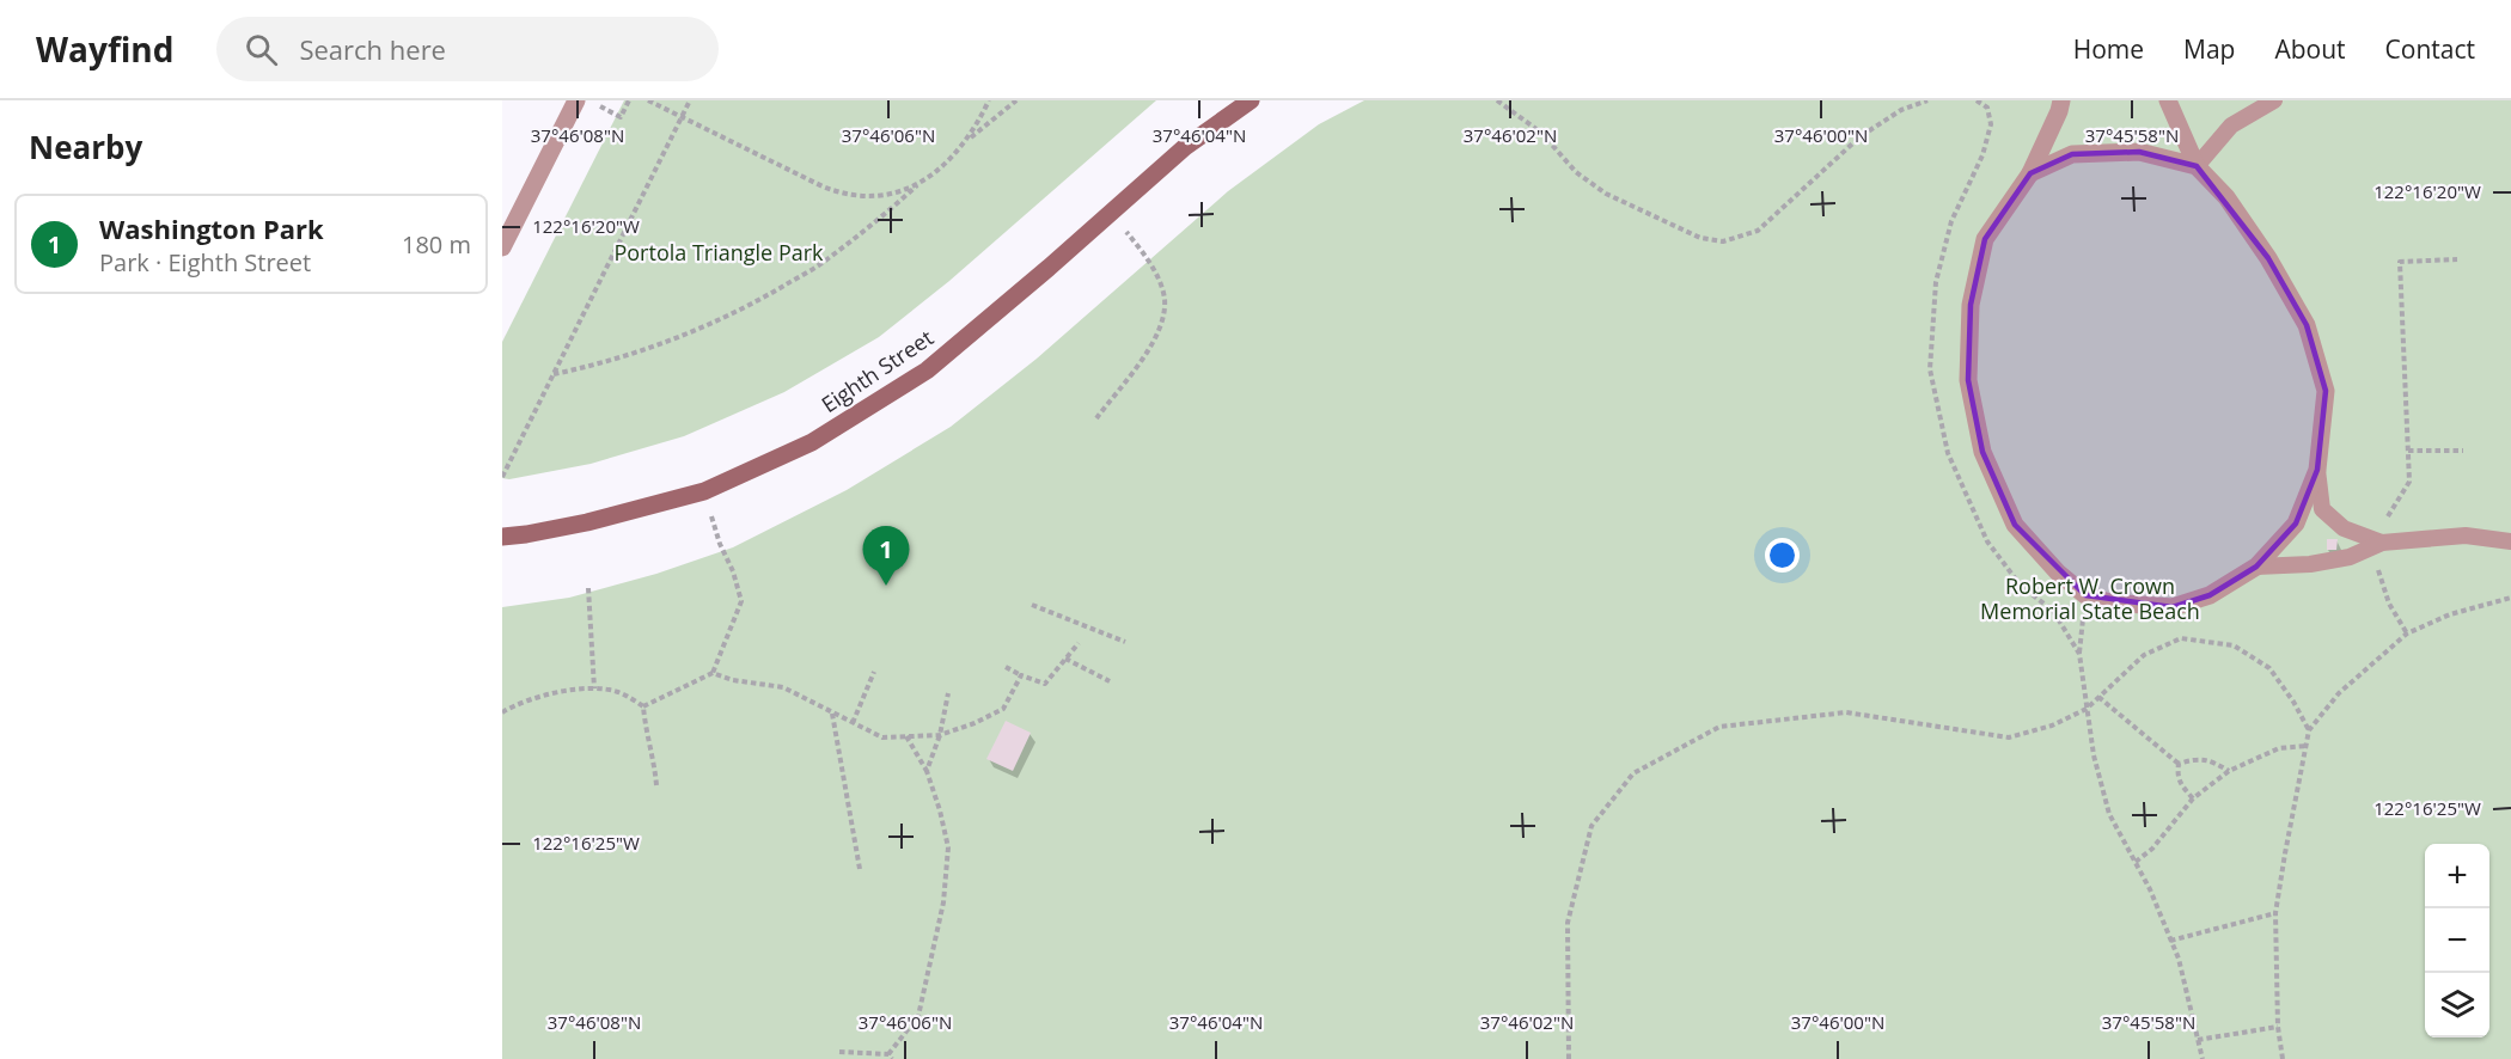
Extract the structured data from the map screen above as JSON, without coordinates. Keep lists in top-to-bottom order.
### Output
{
  "streets": {
    "main road": ["Eighth Street"]
  },
  "parks": ["Portola Triangle Park", "Robert W. Crown Memorial State Beach"],
  "page": {
    "header": "Wayfind",
    "search": "Search here",
    "nav": [
      "Home",
      "Map",
      "About",
      "Contact"
    ],
    "heading": "Nearby",
    "list": [
      {
        "mark": "1",
        "name": "Washington Park",
        "note": "Park · Eighth Street",
        "value": "180 m"
      }
    ],
    "pins": "1",
    "map_buttons": ["+", "−"]
  },
  "coordinates": [
    "37°46'08\"N",
    "37°46'06\"N",
    "37°46'04\"N",
    "37°46'02\"N",
    "37°46'00\"N",
    "37°45'58\"N",
    "122°16'20\"W",
    "122°16'25\"W"
  ]
}
